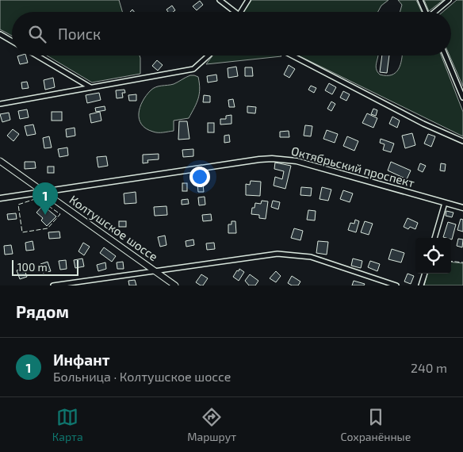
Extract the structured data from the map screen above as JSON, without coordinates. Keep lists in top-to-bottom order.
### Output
{
  "streets": {
    "main road": ["Колтушское шоссе"],
    "street": ["Октябрьский проспект"]
  },
  "crossings": [
    ["Октябрьский проспект", "Колтушское шоссе"]
  ],
  "scale_bar": "100 m",
  "page": {
    "search": "Поиск",
    "pins": "1",
    "scale": "100 m",
    "heading": "Рядом",
    "list": [
      {
        "mark": "1",
        "name": "Инфант",
        "note": "Больница · Колтушское шоссе",
        "value": "240 m"
      }
    ],
    "nav": ["Карта", "Маршрут", "Сохранённые"]
  }
}
